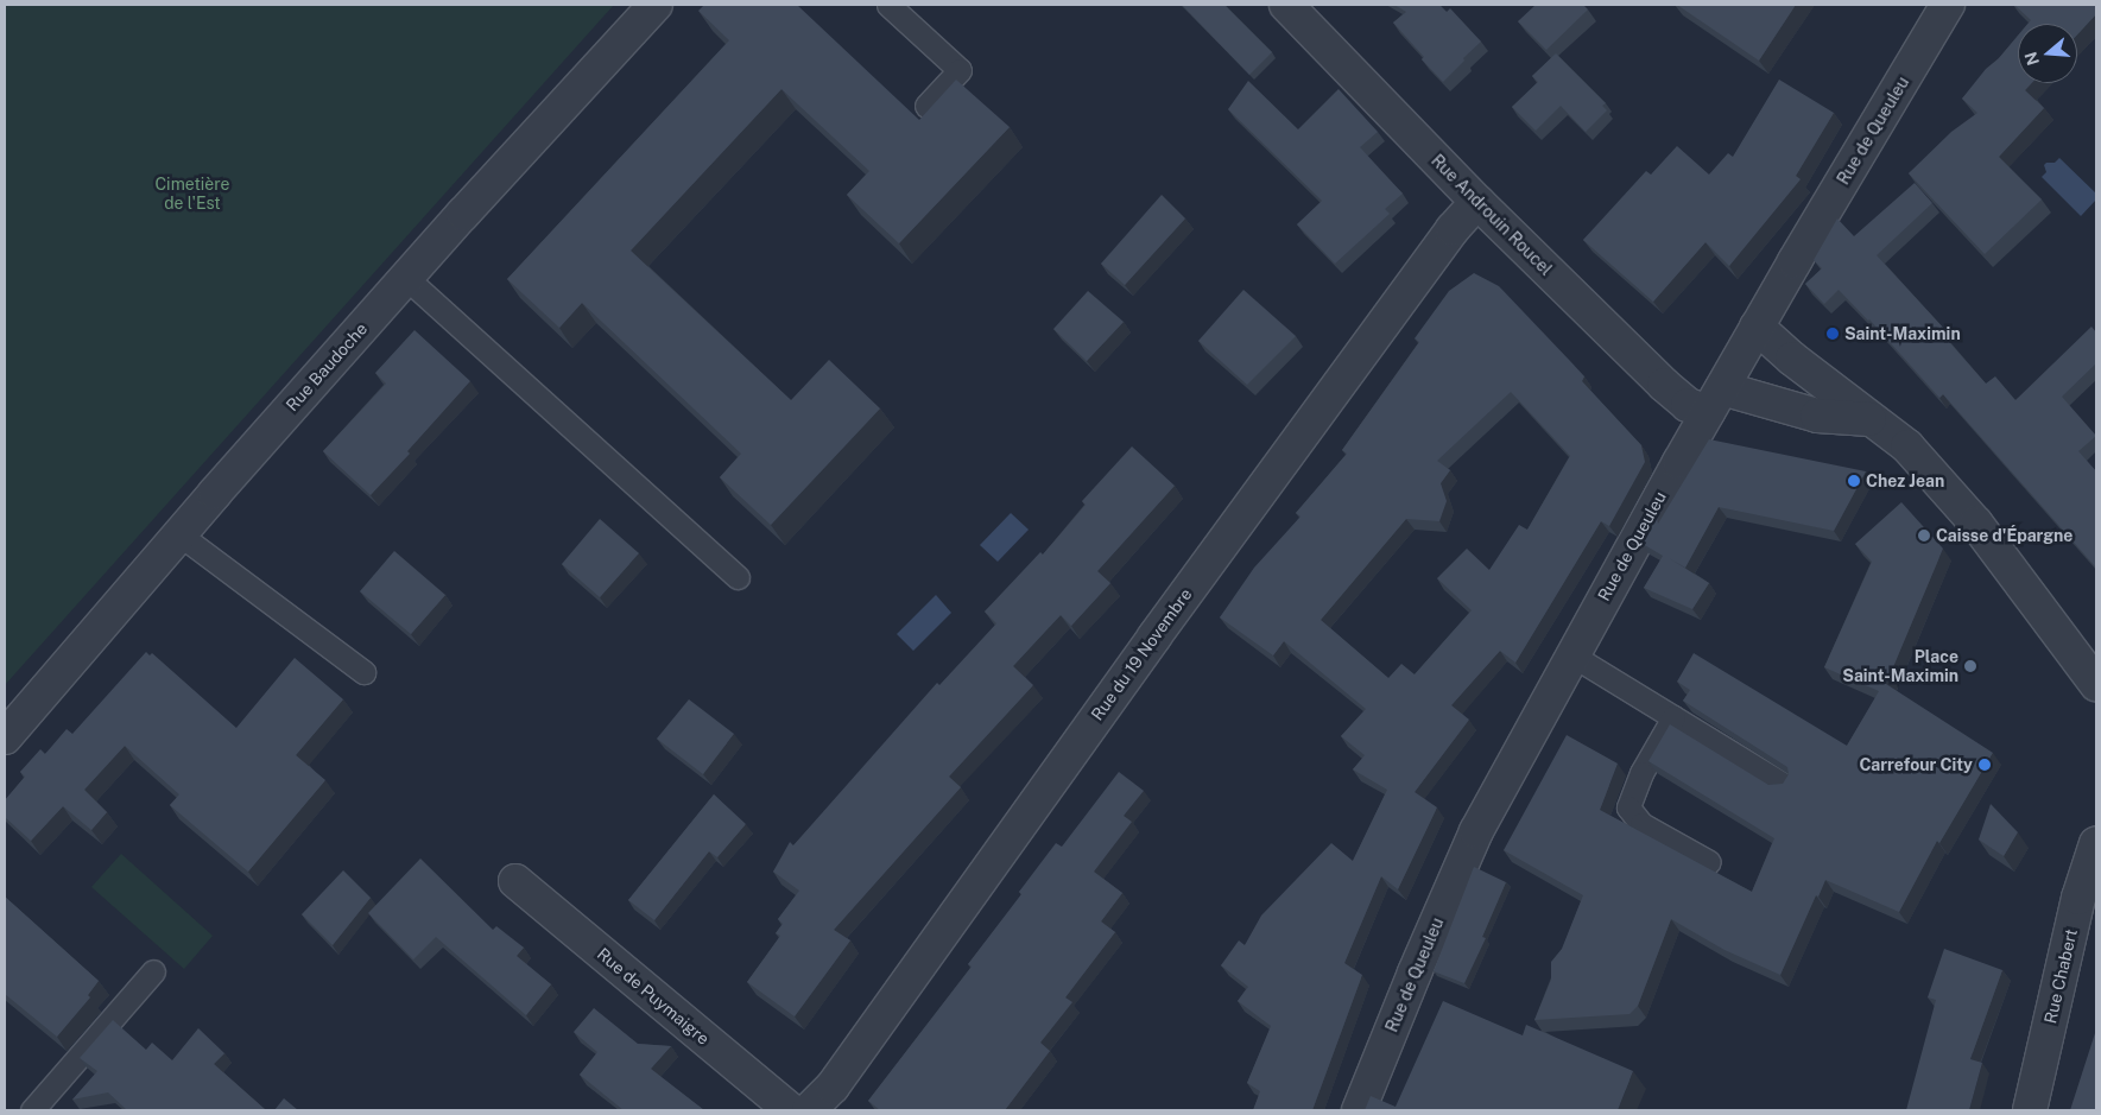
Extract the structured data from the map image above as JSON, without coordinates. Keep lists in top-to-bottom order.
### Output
{
  "streets": {
    "street": [
      "Rue de Queuleu",
      "Rue Androuin Roucel",
      "Rue Baudoche",
      "Rue du 19 Novembre",
      "Rue Chabert",
      "Rue de Puymaigre"
    ]
  },
  "crossings": [
    ["Rue de Queuleu", "Rue Androuin Roucel"],
    ["Rue Androuin Roucel", "Rue du 19 Novembre"]
  ],
  "parks": ["Cimetière de l'Est"],
  "places": [
    "Saint-Maximin",
    "Chez Jean",
    "Caisse d'Épargne",
    "Place Saint-Maximin",
    "Carrefour City"
  ],
  "north": "left"
}
